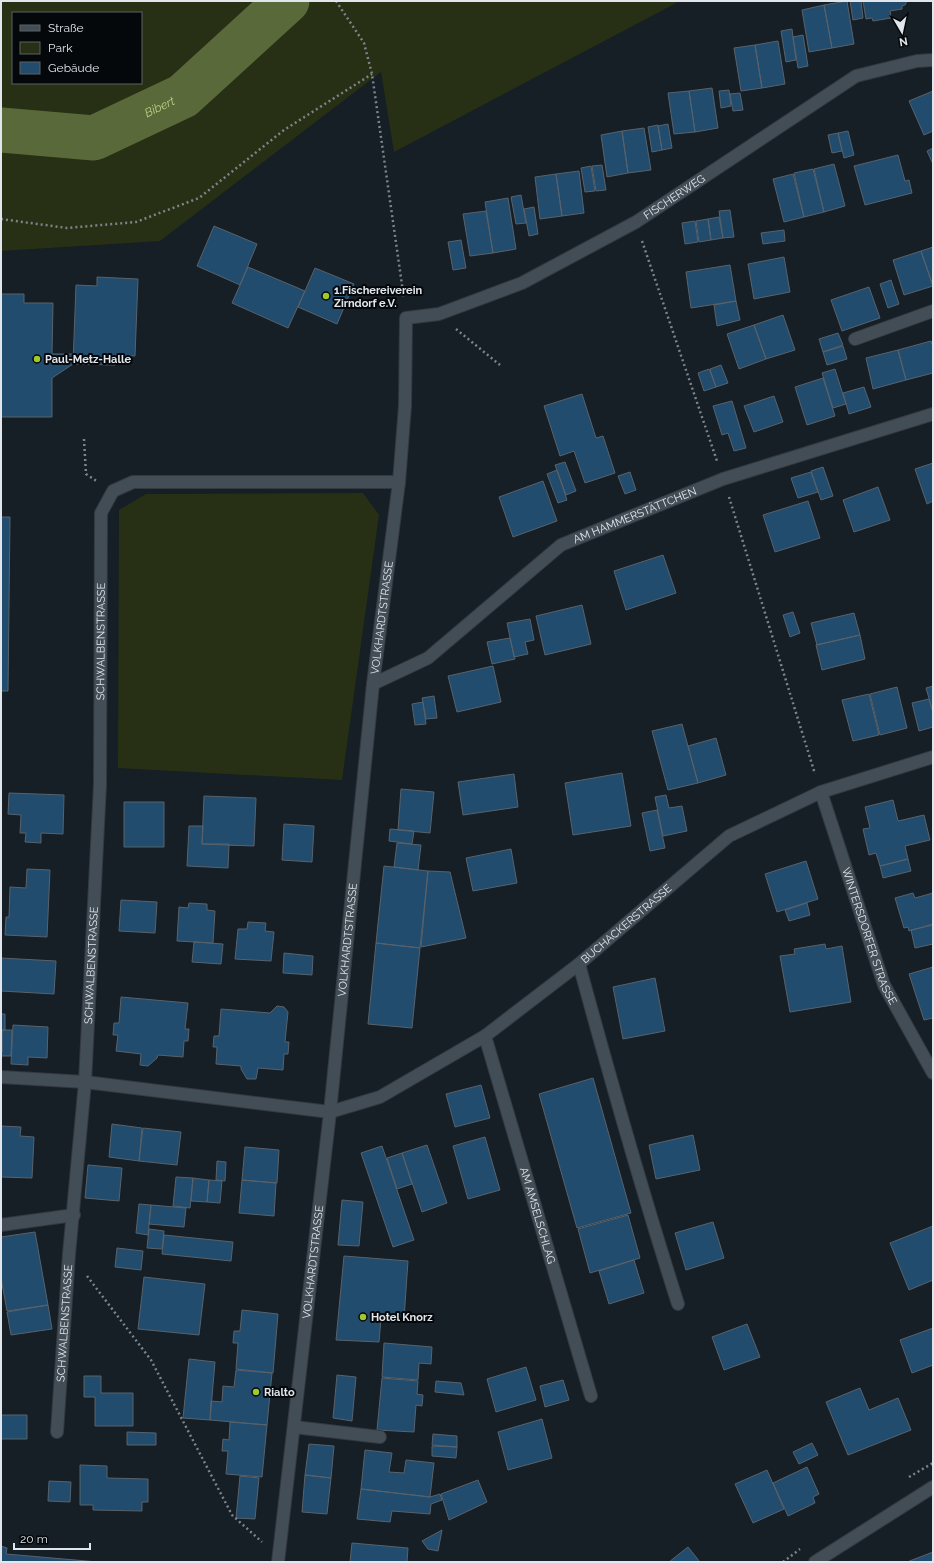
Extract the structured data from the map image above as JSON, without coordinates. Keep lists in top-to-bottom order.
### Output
{
  "streets": {
    "street": [
      "FISCHERWEG",
      "AM HAMMERSTÄTTCHEN",
      "VOLKHARDTSTRASSE",
      "SCHWALBENSTRASSE",
      "BUCHACKERSTRASSE",
      "WINTERSDORFER STRASSE",
      "AM AMSELSCHLAG"
    ]
  },
  "crossings": [
    ["FISCHERWEG", "VOLKHARDTSTRASSE"],
    ["AM HAMMERSTÄTTCHEN", "VOLKHARDTSTRASSE"],
    ["VOLKHARDTSTRASSE", "BUCHACKERSTRASSE"],
    ["BUCHACKERSTRASSE", "WINTERSDORFER STRASSE"],
    ["BUCHACKERSTRASSE", "AM AMSELSCHLAG"]
  ],
  "water": ["Bibert"],
  "places": [
    "1.Fischereiverein Zirndorf e.V.",
    "Paul-Metz-Halle",
    "Hotel Knorz",
    "Rialto"
  ],
  "legend": ["Straße", "Park", "Gebäude"],
  "scale_bar": "20 m",
  "north": "bottom"
}
